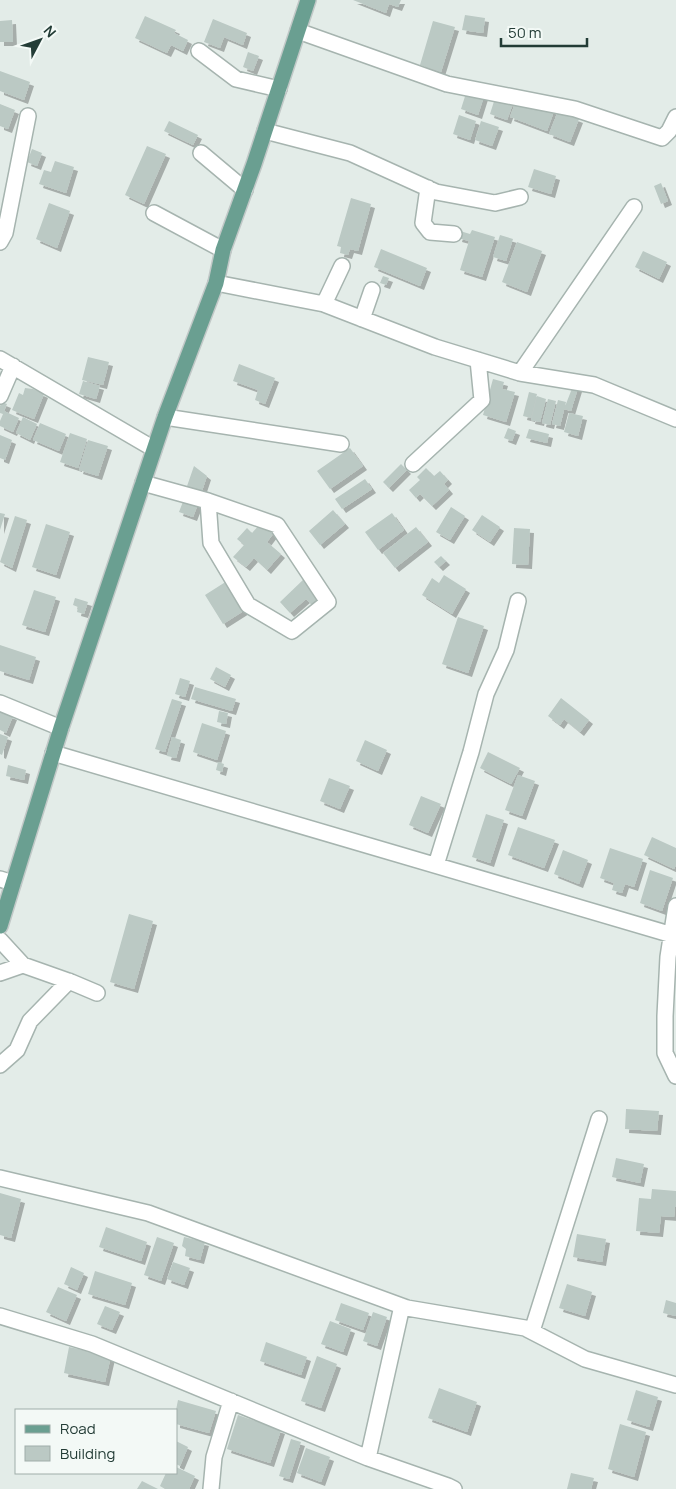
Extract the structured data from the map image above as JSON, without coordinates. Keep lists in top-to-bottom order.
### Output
{
  "legend": ["Road", "Building"],
  "scale_bar": "50 m",
  "north": "top right"
}
